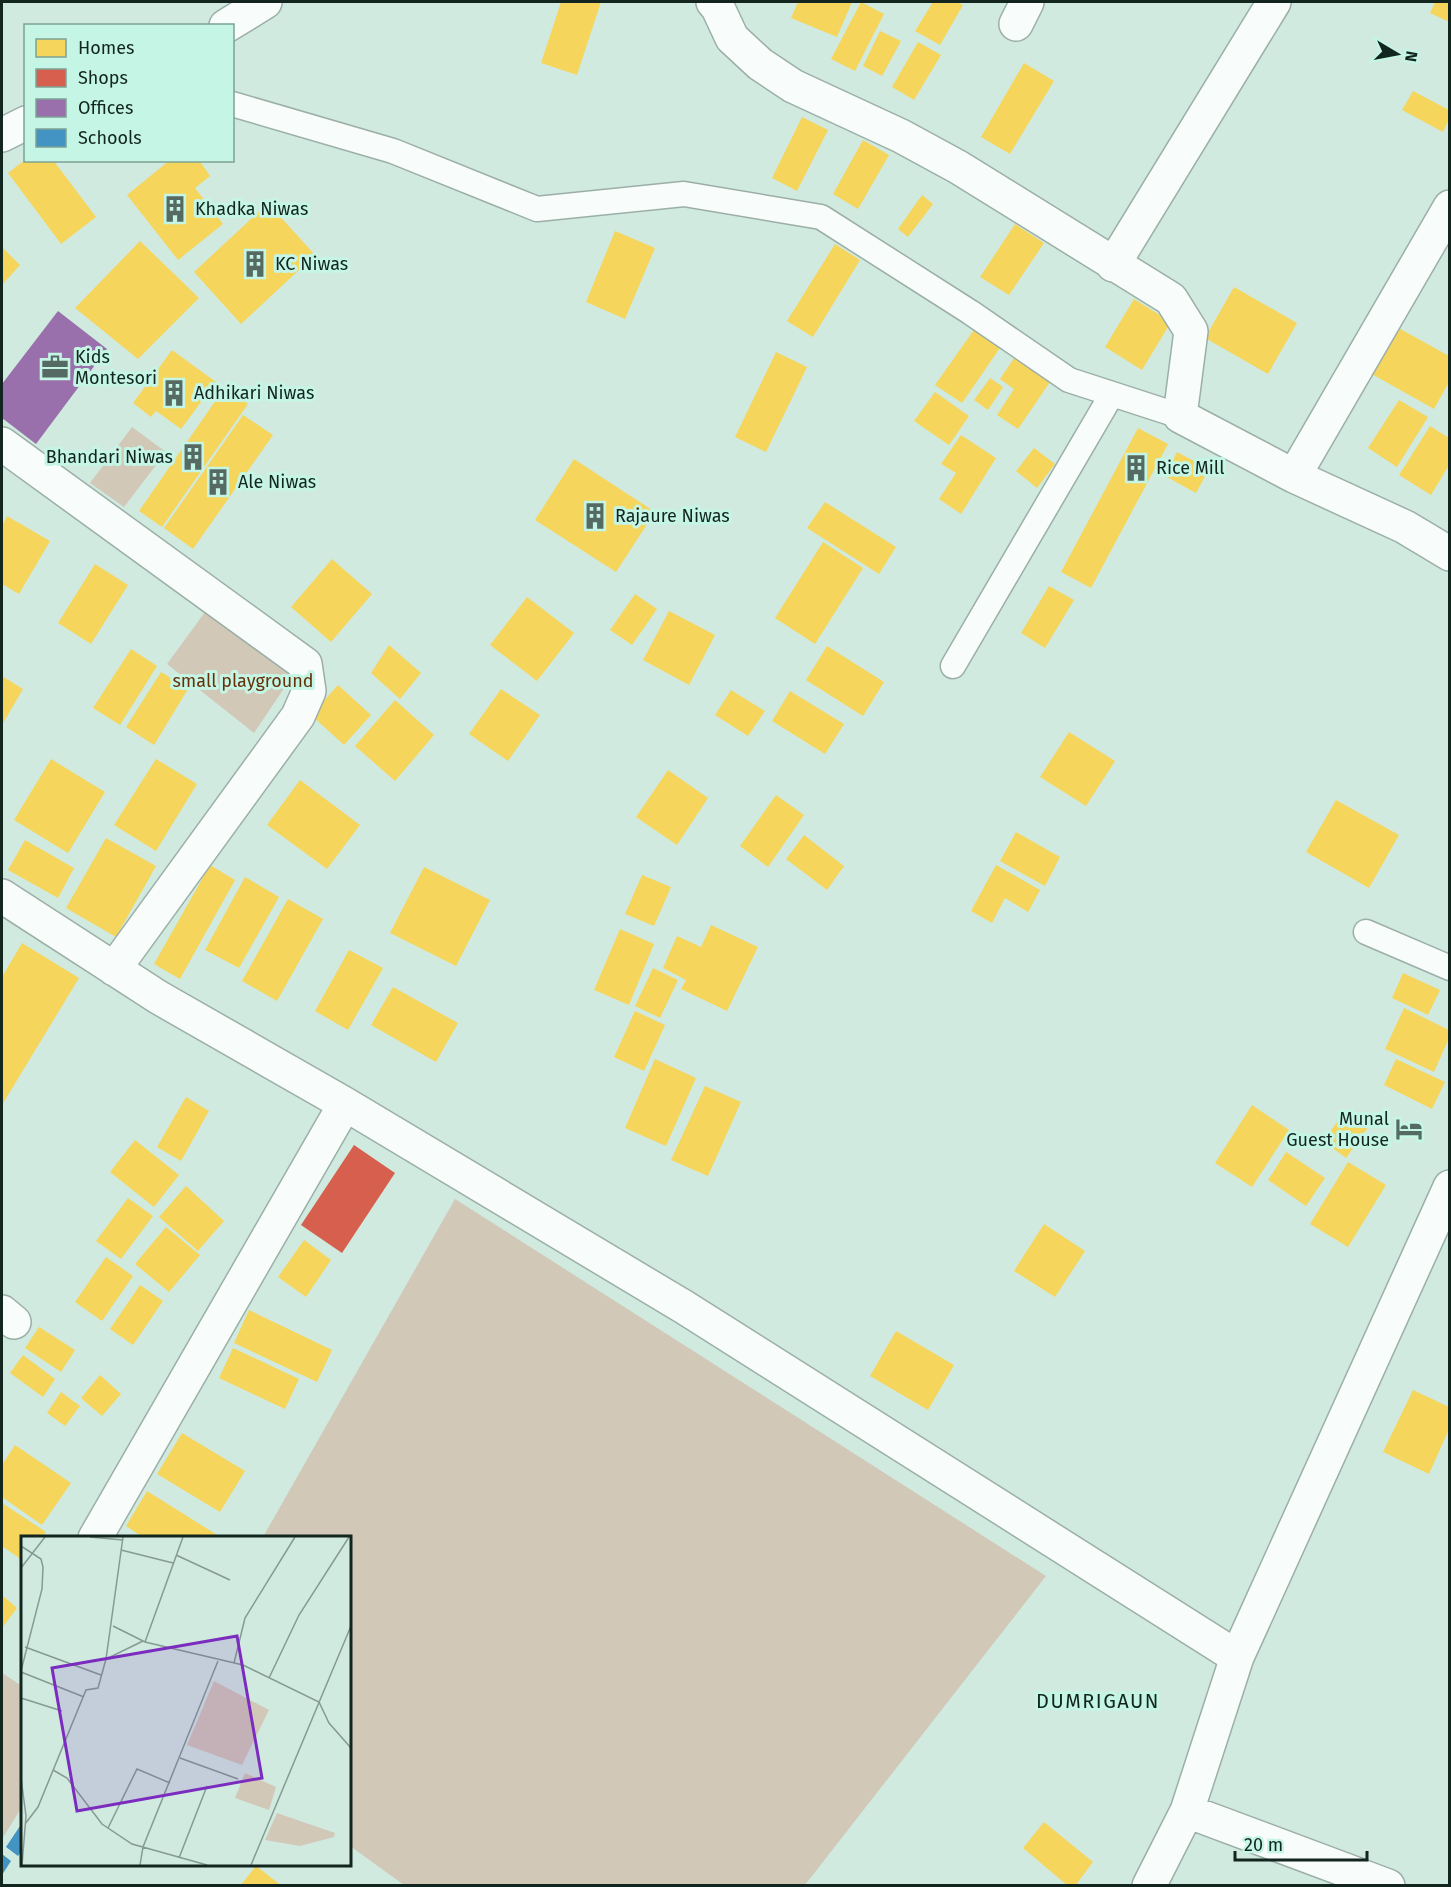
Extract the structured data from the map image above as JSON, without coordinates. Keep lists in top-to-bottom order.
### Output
{
  "districts": ["DUMRIGAUN"],
  "parks": ["small playground"],
  "places": {
    "building": [
      "Khadka Niwas",
      "KC Niwas",
      "Adhikari Niwas",
      "Bhandari Niwas",
      "Rice Mill",
      "Ale Niwas",
      "Rajaure Niwas"
    ],
    "office": ["Kids Montesori"],
    "hotel": ["Munal Guest House"]
  },
  "legend": [
    "Homes",
    "Shops",
    "Offices",
    "Schools"
  ],
  "scale_bar": "20 m",
  "north": "right"
}
